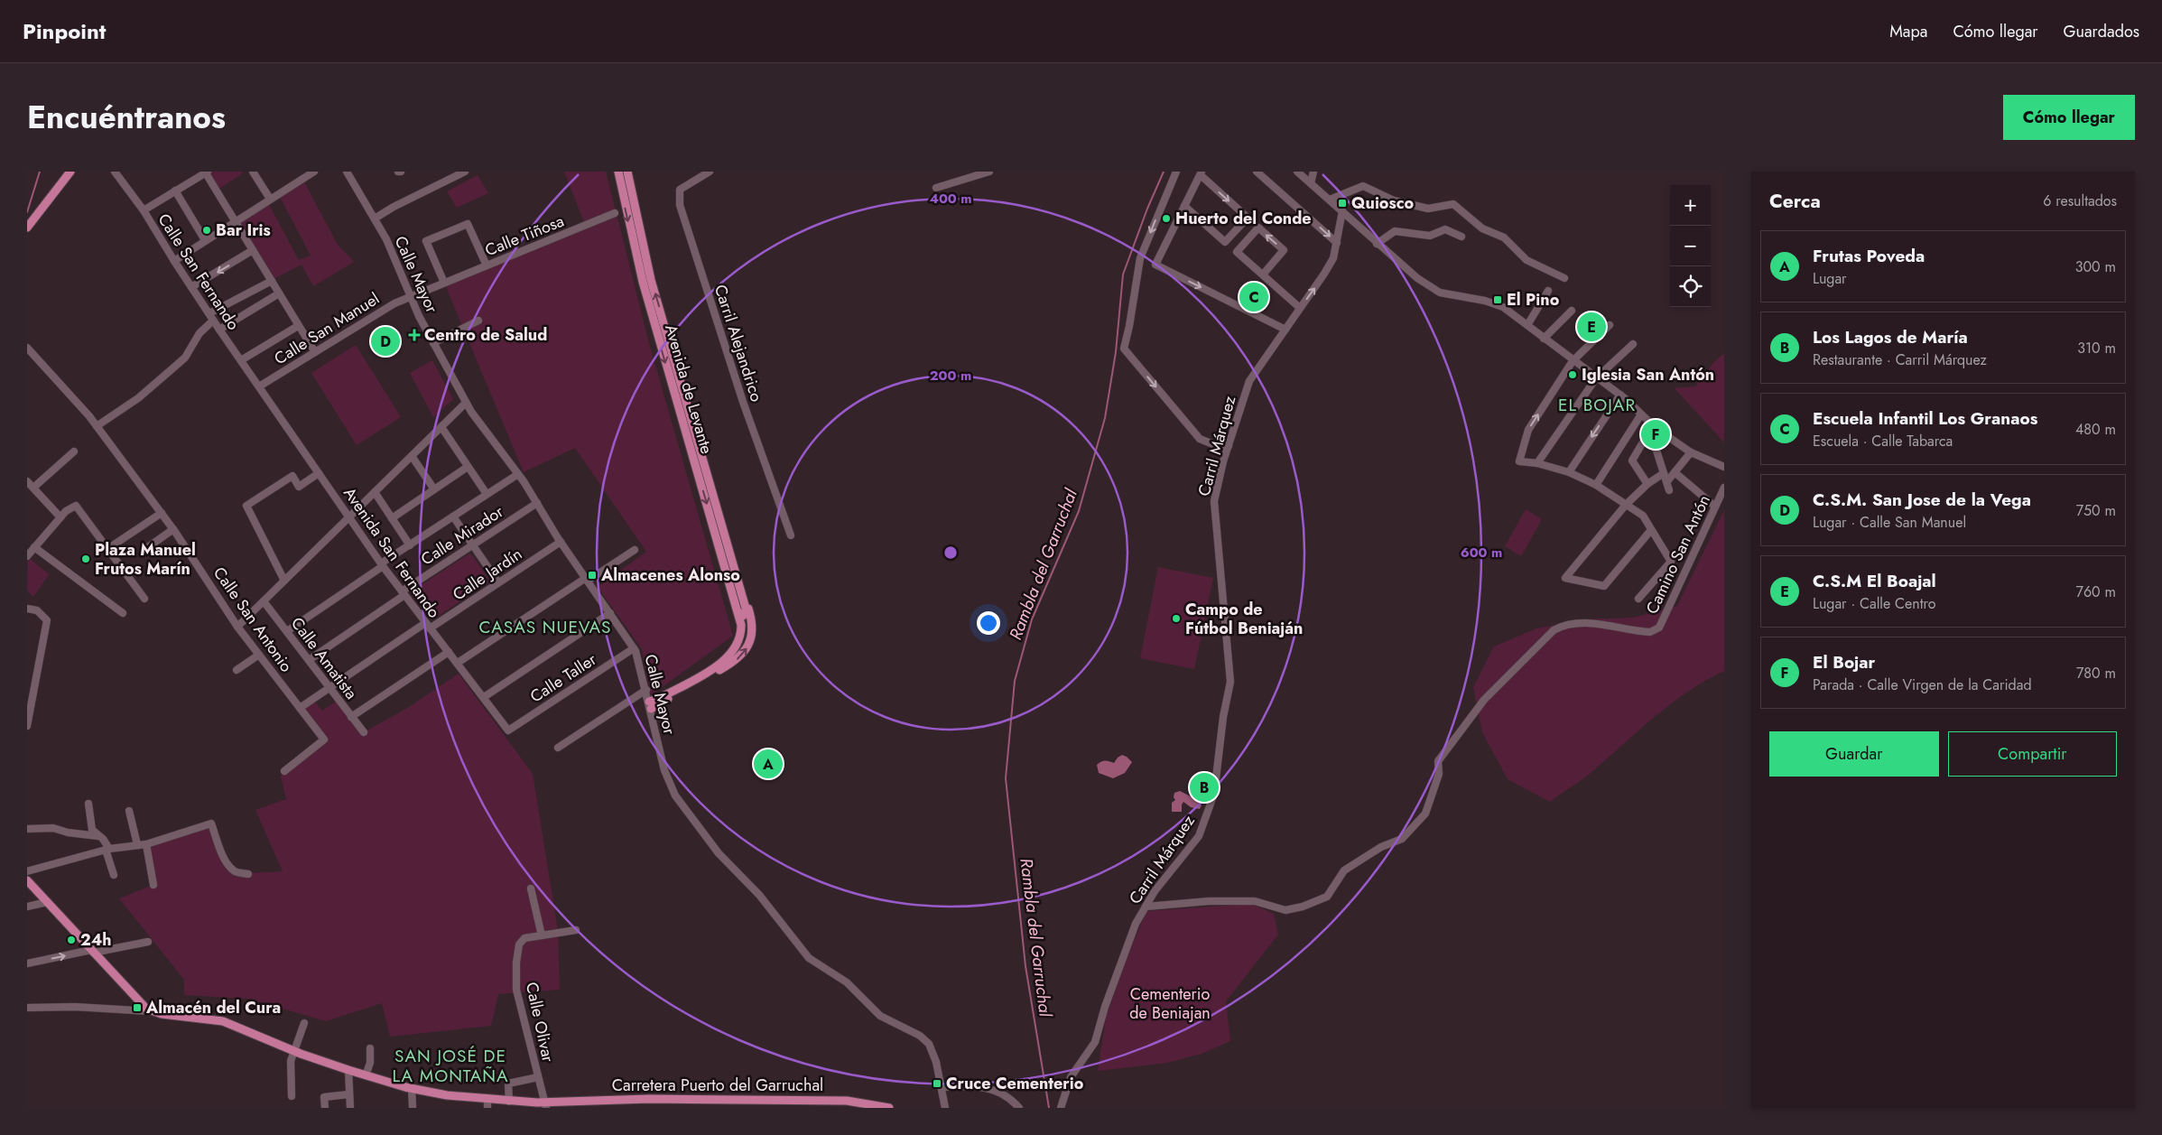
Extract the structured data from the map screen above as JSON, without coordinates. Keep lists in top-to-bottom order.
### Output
{
  "streets": {
    "main road": ["Avenida de Levante", "Carretera Puerto del Garruchal"],
    "street": [
      "Calle Tiñosa",
      "Calle San Fernando",
      "Calle Mayor",
      "Calle San Manuel",
      "Carril Alejandrico",
      "Carril Márquez",
      "Calle Mirador",
      "Avenida San Fernando",
      "Camino San Antón",
      "Calle Jardín",
      "Calle San Antonio",
      "Calle Amatista",
      "Calle Taller",
      "Calle Olivar"
    ]
  },
  "crossings": [
    ["Calle Tiñosa", "Calle Mayor"],
    ["Calle Tiñosa", "Calle San Manuel"],
    ["Calle San Fernando", "Calle San Manuel"],
    ["Calle San Fernando", "Avenida San Fernando"],
    ["Calle Mayor", "Calle San Manuel"],
    ["Calle Mayor", "Avenida de Levante"],
    ["Calle Mayor", "Calle Mirador"],
    ["Calle Mayor", "Calle Jardín"],
    ["Calle Mayor", "Calle Taller"],
    ["Calle San Manuel", "Avenida San Fernando"],
    ["Carril Márquez", "Camino San Antón"],
    ["Calle Mirador", "Avenida San Fernando"],
    ["Calle Mirador", "Calle Amatista"],
    ["Avenida San Fernando", "Calle Jardín"],
    ["Avenida San Fernando", "Calle Taller"],
    ["Calle Jardín", "Calle San Antonio"],
    ["Calle Jardín", "Calle Amatista"],
    ["Calle Olivar", "Carretera Puerto del Garruchal"]
  ],
  "districts": ["EL BOJAR", "CASAS NUEVAS", "SAN JOSÉ DE LA MONTAÑA"],
  "water": ["Rambla del Garruchal"],
  "parks": ["Cementerio de Beniajan"],
  "places": {
    "transit": [
      "Quiosco",
      "El Pino",
      "Almacenes Alonso",
      "Almacén del Cura",
      "Cruce Cementerio"
    ],
    "other": [
      "Huerto del Conde",
      "Bar Iris",
      "Iglesia San Antón",
      "Plaza Manuel Frutos Marín",
      "Campo de Fútbol Beniaján",
      "24h"
    ],
    "health": ["Centro de Salud"]
  },
  "page": {
    "header": "Pinpoint",
    "nav": ["Mapa", "Cómo llegar", "Guardados"],
    "title": "Encuéntranos",
    "buttons": [
      "Cómo llegar",
      ["Guardar", "Compartir"]
    ],
    "heading": ["Cerca", "6 resultados"],
    "map_buttons": ["+", "−"],
    "list": [
      {
        "mark": "A",
        "name": "Frutas Poveda",
        "note": "Lugar",
        "value": "300 m"
      },
      {
        "mark": "B",
        "name": "Los Lagos de María",
        "note": "Restaurante · Carril Márquez",
        "value": "310 m"
      },
      {
        "mark": "C",
        "name": "Escuela Infantil Los Granaos",
        "note": "Escuela · Calle Tabarca",
        "value": "480 m"
      },
      {
        "mark": "D",
        "name": "C.S.M. San Jose de la Vega",
        "note": "Lugar · Calle San Manuel",
        "value": "750 m"
      },
      {
        "mark": "E",
        "name": "C.S.M El Boajal",
        "note": "Lugar · Calle Centro",
        "value": "760 m"
      },
      {
        "mark": "F",
        "name": "El Bojar",
        "note": "Parada · Calle Virgen de la Caridad",
        "value": "780 m"
      }
    ],
    "pins": [
      "C",
      "E",
      "D",
      "F",
      "A",
      "B"
    ]
  },
  "rings": ["400 m", "200 m", "600 m"]
}
